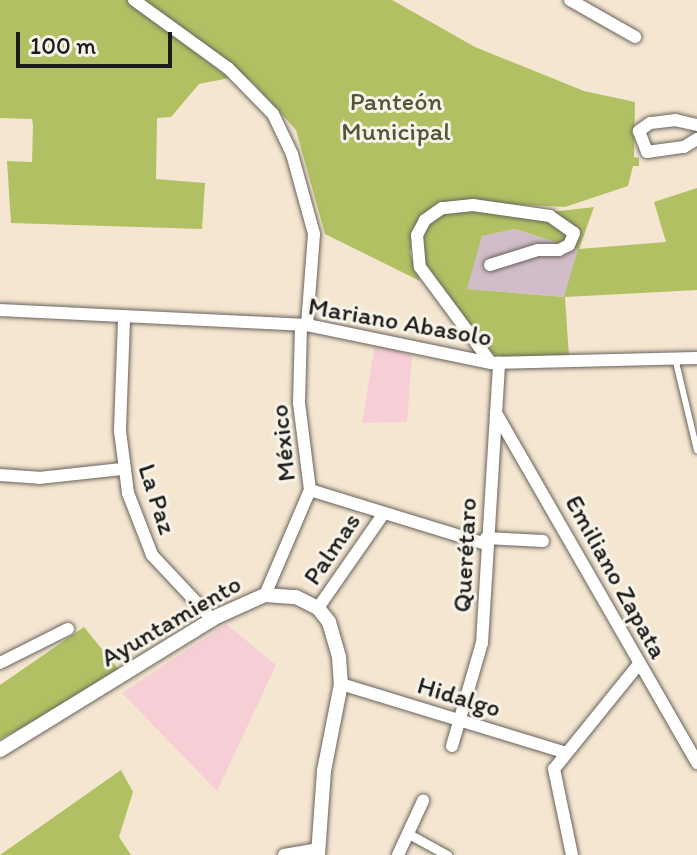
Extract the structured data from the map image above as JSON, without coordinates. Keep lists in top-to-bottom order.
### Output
{
  "streets": {
    "street": [
      "Mariano Abasolo",
      "México",
      "La Paz",
      "Palmas",
      "Querétaro",
      "Emiliano Zapata",
      "Ayuntamiento",
      "Hidalgo"
    ]
  },
  "crossings": [
    ["Mariano Abasolo", "México"],
    ["Mariano Abasolo", "La Paz"],
    ["Mariano Abasolo", "Querétaro"],
    ["México", "Ayuntamiento"],
    ["La Paz", "Ayuntamiento"],
    ["Palmas", "Ayuntamiento"],
    ["Querétaro", "Emiliano Zapata"],
    ["Querétaro", "Hidalgo"]
  ],
  "parks": ["Panteón Municipal"],
  "scale_bar": "100 m"
}
